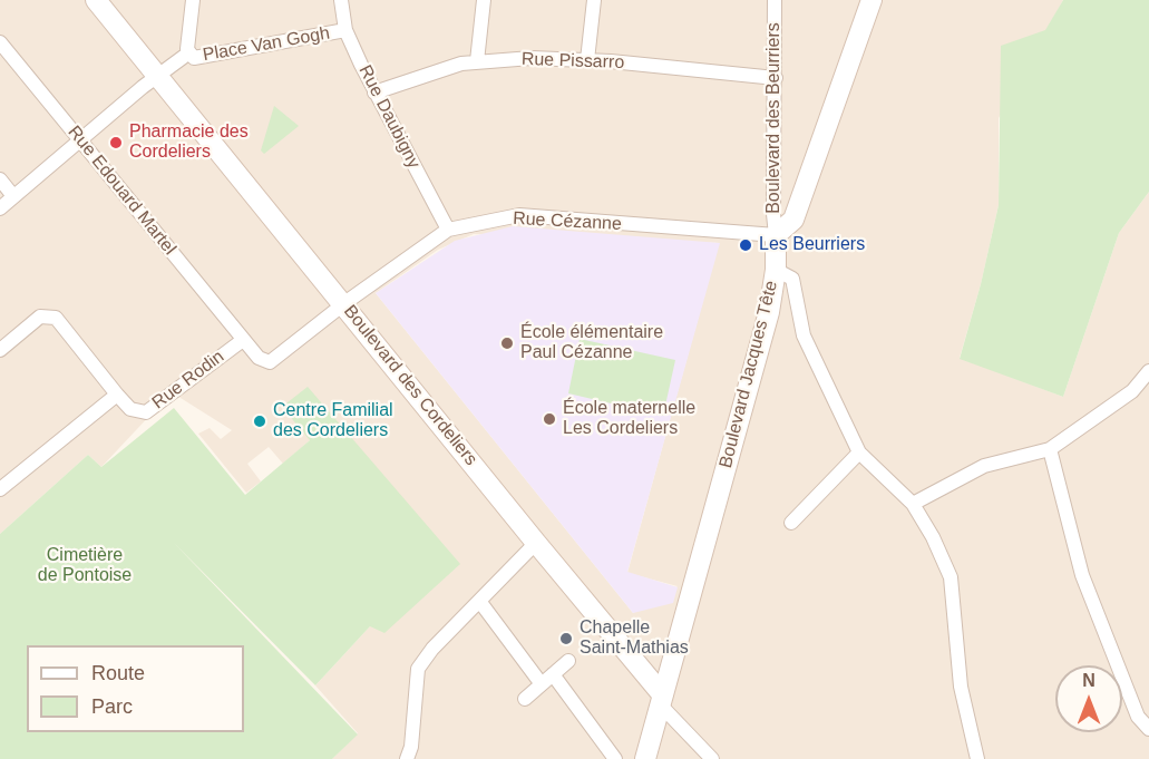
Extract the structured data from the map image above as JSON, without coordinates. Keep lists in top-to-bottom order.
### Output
{
  "streets": {
    "street": [
      "Place Van Gogh",
      "Rue Pissarro",
      "Rue Daubigny",
      "Boulevard des Beurriers",
      "Rue Edouard Martel",
      "Rue Cézanne",
      "Boulevard Jacques Tête",
      "Rue Rodin",
      "Boulevard des Cordeliers"
    ]
  },
  "crossings": [
    ["Place Van Gogh", "Rue Daubigny"],
    ["Rue Pissarro", "Rue Daubigny"],
    ["Rue Pissarro", "Boulevard des Beurriers"],
    ["Rue Daubigny", "Rue Cézanne"],
    ["Boulevard des Beurriers", "Rue Cézanne"],
    ["Boulevard des Beurriers", "Boulevard Jacques Tête"],
    ["Rue Edouard Martel", "Rue Rodin"],
    ["Rue Cézanne", "Boulevard Jacques Tête"],
    ["Rue Cézanne", "Rue Rodin"],
    ["Rue Cézanne", "Boulevard des Cordeliers"],
    ["Boulevard Jacques Tête", "Boulevard des Cordeliers"],
    ["Rue Rodin", "Boulevard des Cordeliers"]
  ],
  "parks": ["Cimetière de Pontoise"],
  "places": [
    "Pharmacie des Cordeliers",
    "Les Beurriers",
    "École élémentaire Paul Cézanne",
    "École maternelle Les Cordeliers",
    "Centre Familial des Cordeliers",
    "Chapelle Saint-Mathias"
  ],
  "legend": ["Route", "Parc"],
  "north": "top"
}
